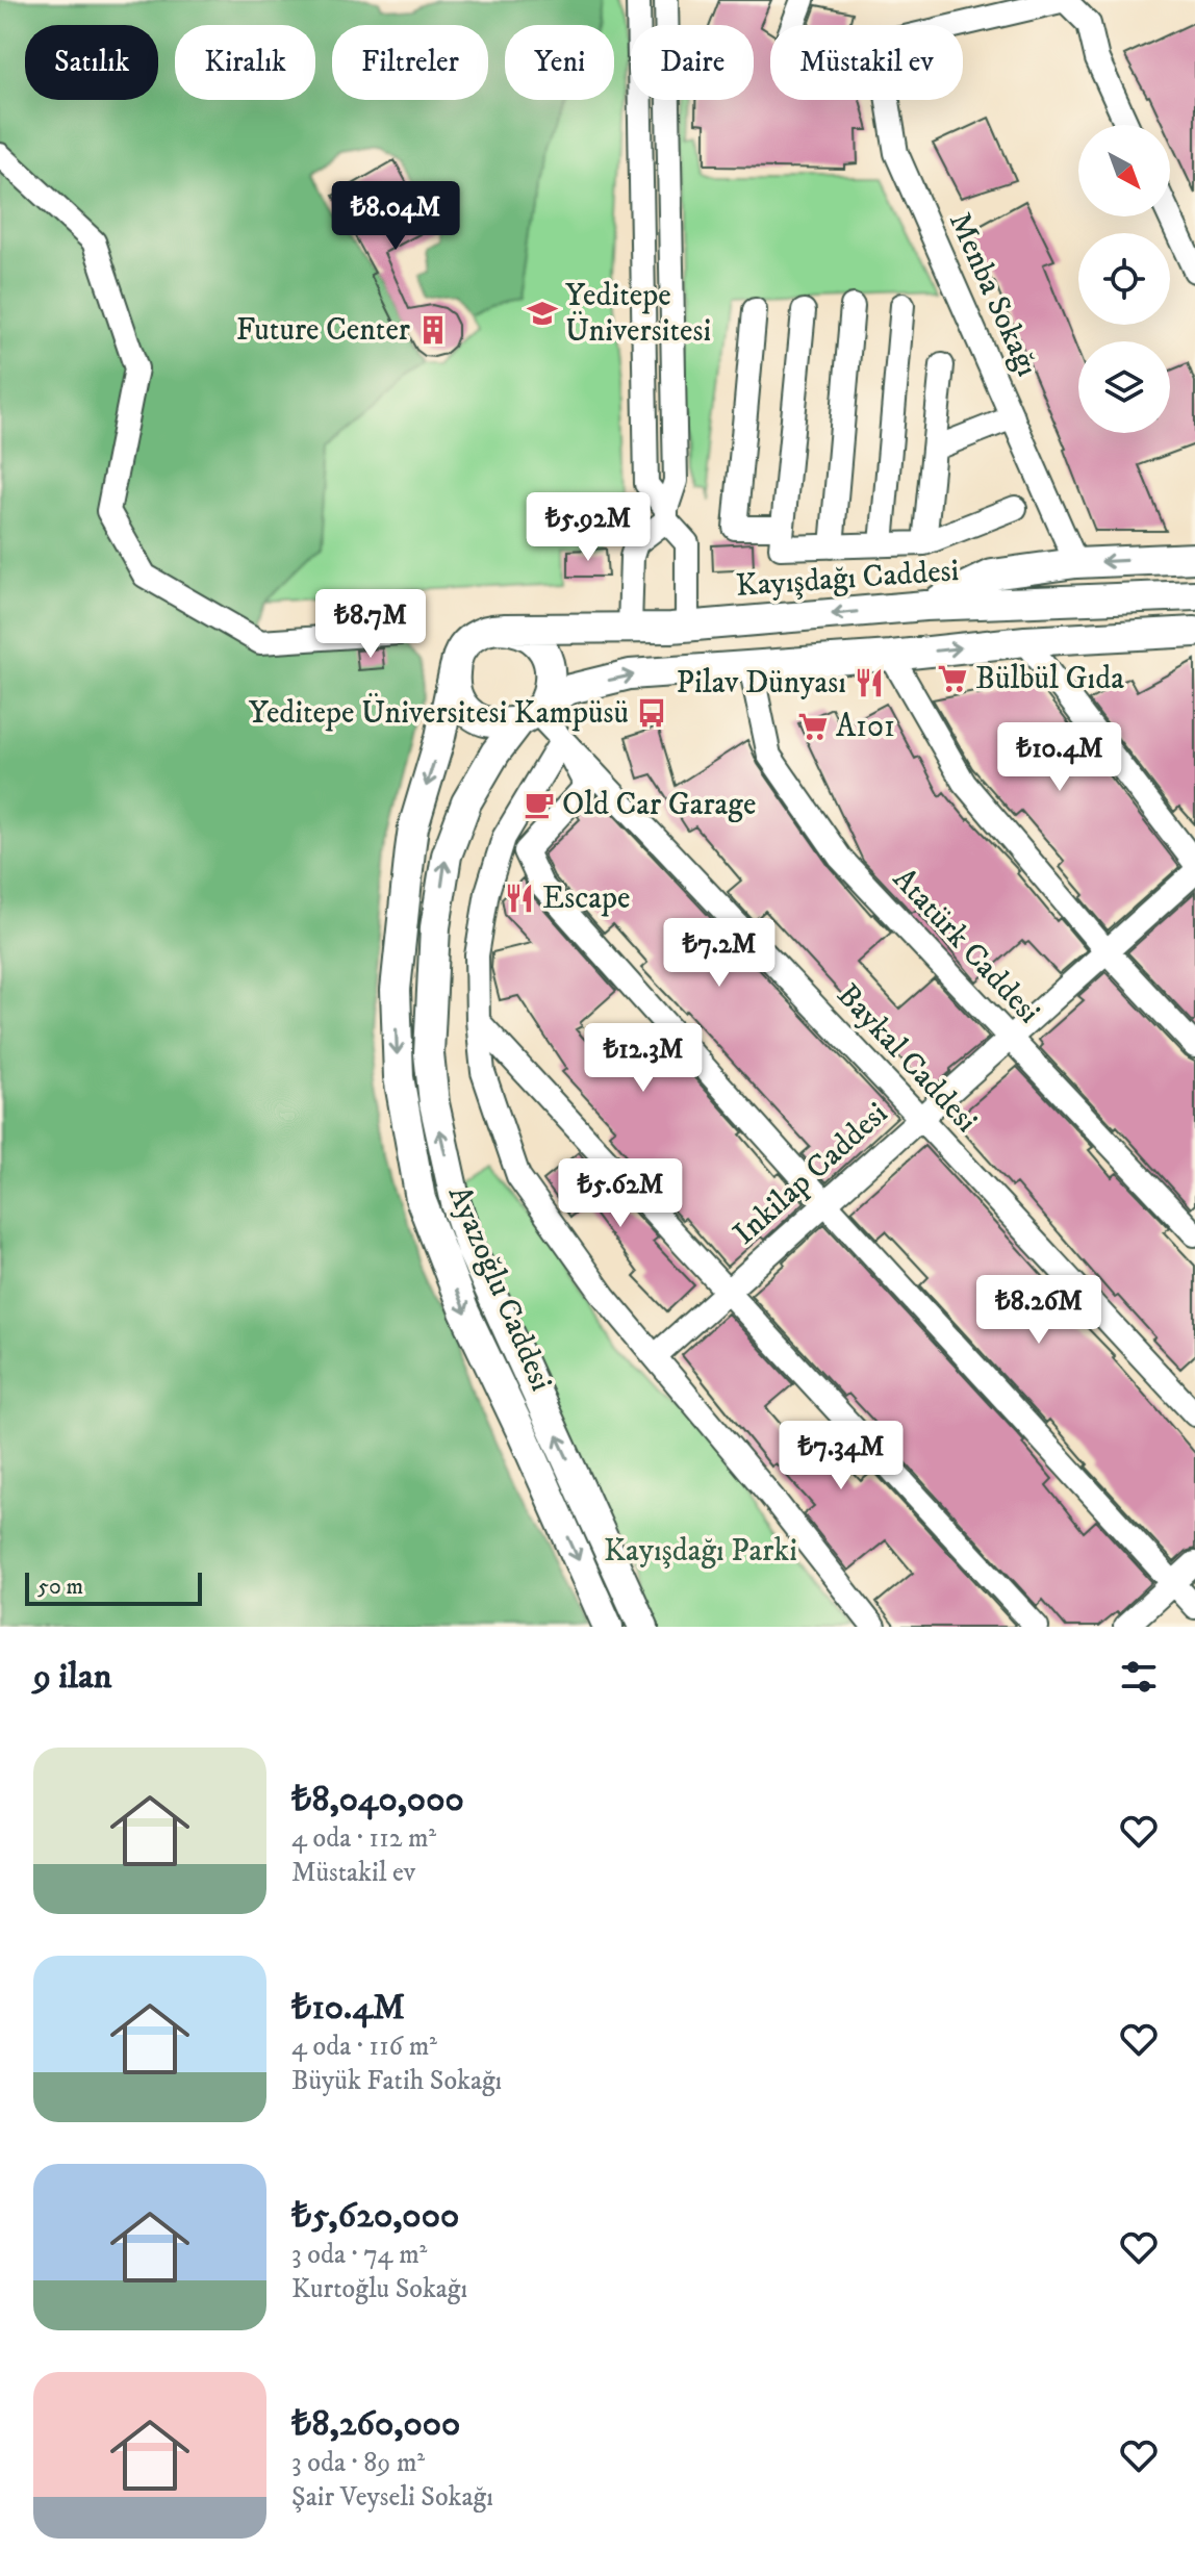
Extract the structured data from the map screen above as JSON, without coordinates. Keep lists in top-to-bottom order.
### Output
{
  "streets": {
    "main road": ["Kayışdağı Caddesi", "Ayazoğlu Caddesi"],
    "street": [
      "Menba Sokağı",
      "Atatürk Caddesi",
      "Baykal Caddesi",
      "Inkilap Caddesi"
    ]
  },
  "crossings": [
    ["Kayışdağı Caddesi", "Baykal Caddesi"],
    ["Kayışdağı Caddesi", "Ayazoğlu Caddesi"],
    ["Atatürk Caddesi", "Inkilap Caddesi"],
    ["Baykal Caddesi", "Inkilap Caddesi"],
    ["Baykal Caddesi", "Ayazoğlu Caddesi"]
  ],
  "parks": ["Kayışdağı Parki"],
  "places": {
    "school or university": ["Yeditepe Üniversitesi"],
    "building": ["Future Center"],
    "supermarket": ["Bülbül Gıda", "A101"],
    "restaurant": ["Pilav Dünyası", "Escape"],
    "bus stop": ["Yeditepe Üniversitesi Kampüsü"],
    "cafe": ["Old Car Garage"]
  },
  "scale_bar": "50 m",
  "north": "bottom right",
  "page": {
    "chip": [
      "Satılık",
      "Kiralık",
      "Filtreler",
      "Yeni",
      "Daire",
      "Müstakil ev"
    ],
    "price": [
      "₺8.04M",
      "₺5.92M",
      "₺8.7M",
      "₺10.4M",
      "₺7.2M",
      "₺12.3M",
      "₺5.62M",
      "₺8.26M",
      "₺7.34M"
    ],
    "scale": "50 m",
    "heading": "9 ilan",
    "list": [
      {
        "name": "₺8,040,000",
        "note": "4 oda · 112 m² · Müstakil ev"
      },
      {
        "name": "₺10.4M",
        "note": "4 oda · 116 m² · Büyük Fatih Sokağı"
      },
      {
        "name": "₺5,620,000",
        "note": "3 oda · 74 m² · Kurtoğlu Sokağı"
      },
      {
        "name": "₺8,260,000",
        "note": "3 oda · 89 m² · Şair Veyseli Sokağı"
      }
    ]
  }
}
